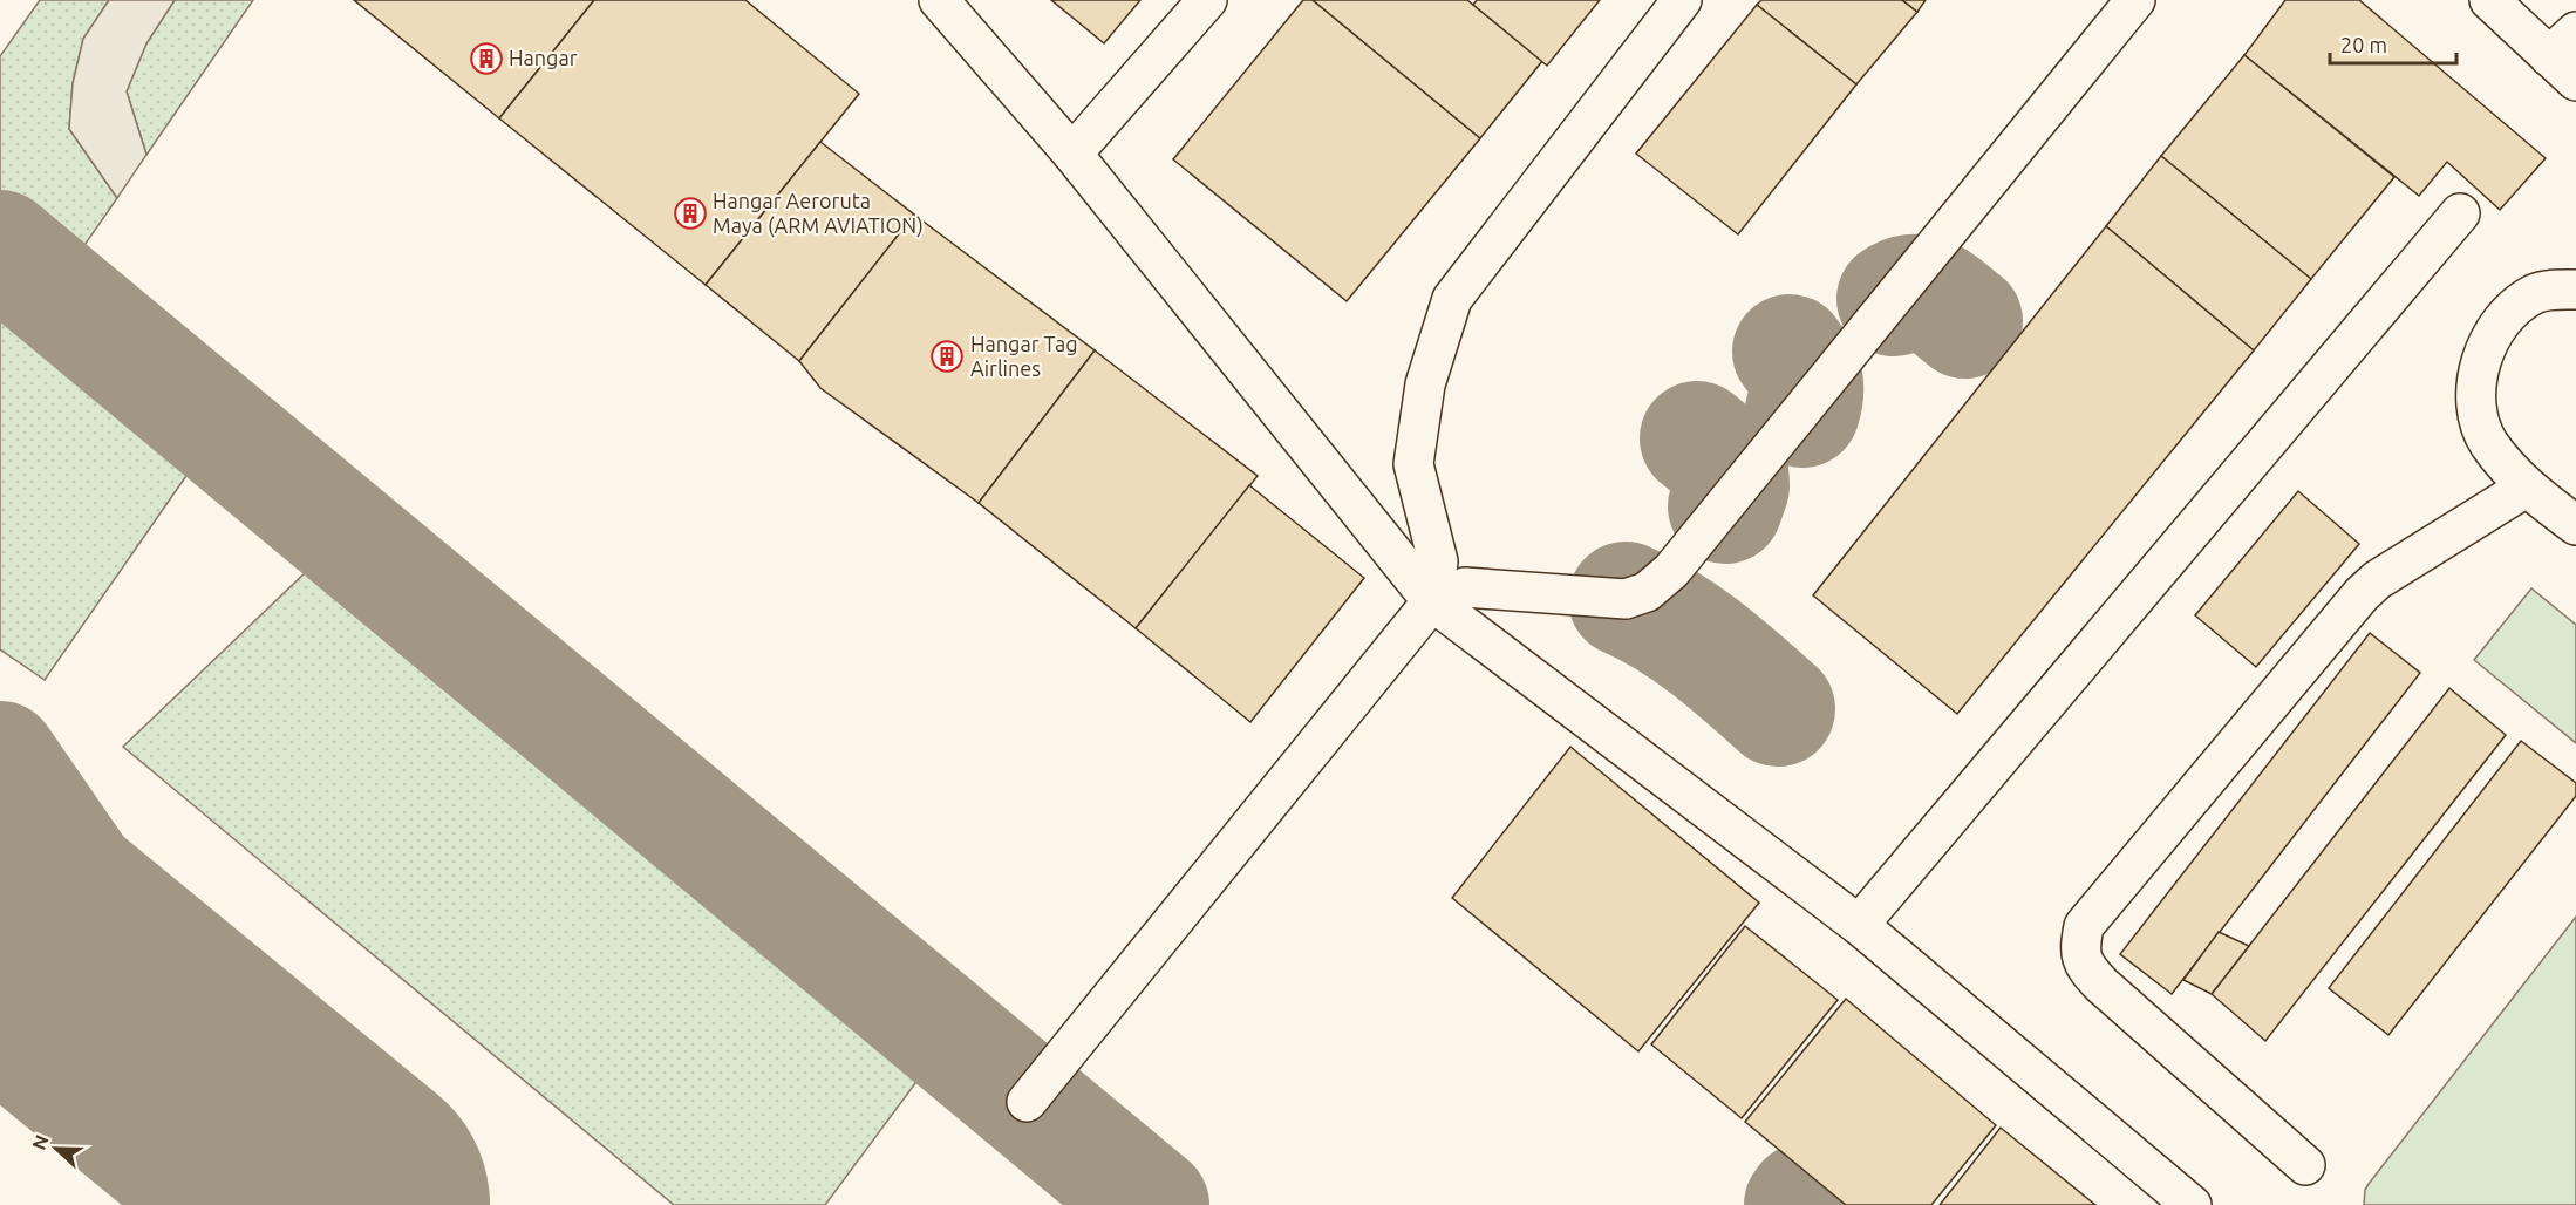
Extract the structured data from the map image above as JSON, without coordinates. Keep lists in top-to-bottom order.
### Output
{
  "places": {
    "building": ["Hangar", "Hangar Aeroruta Maya (ARM AVIATION)", "Hangar Tag Airlines"]
  },
  "scale_bar": "20 m",
  "north": "left"
}
